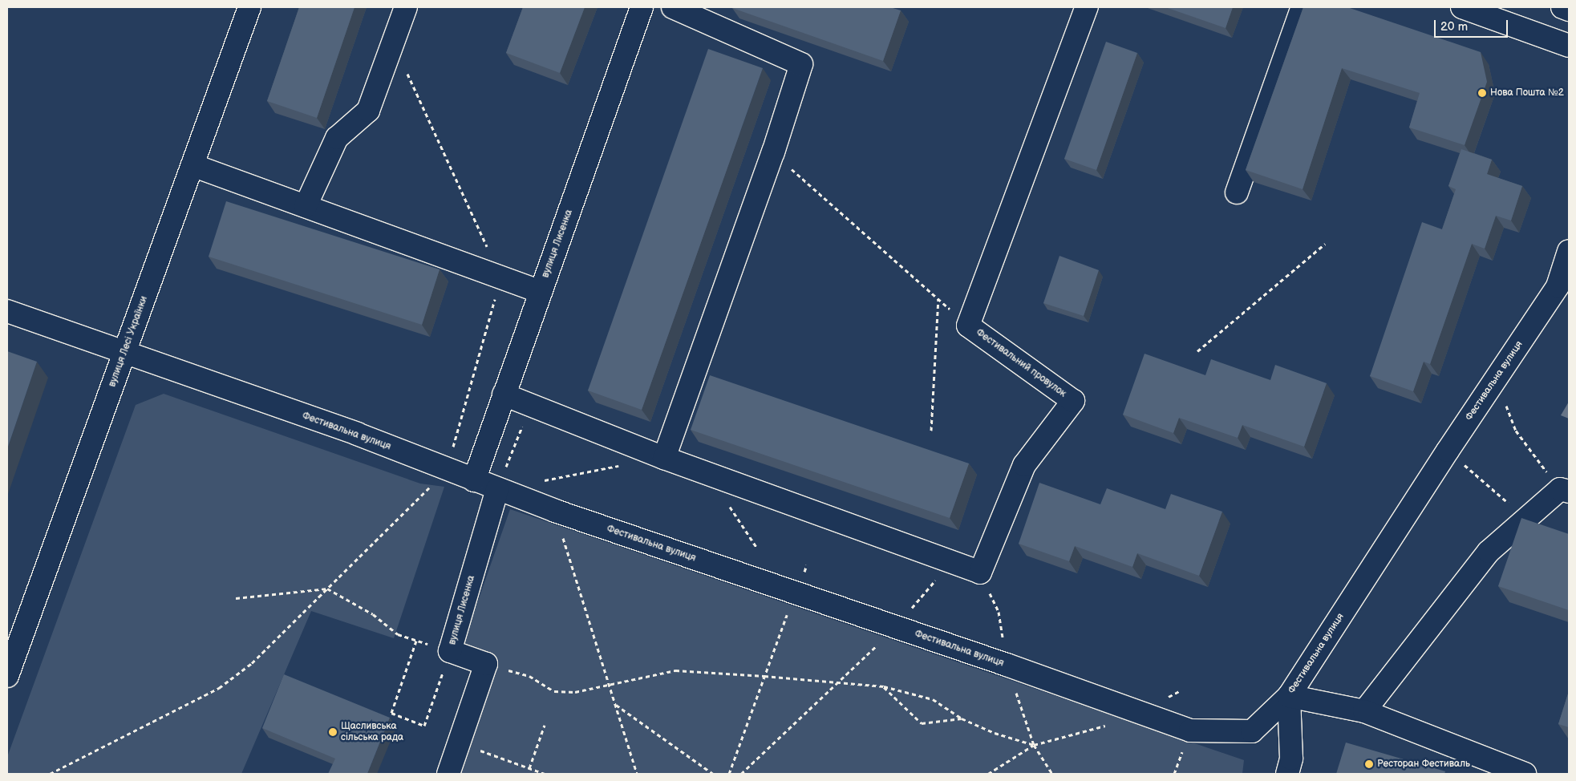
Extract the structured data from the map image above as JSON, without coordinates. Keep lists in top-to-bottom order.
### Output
{
  "streets": {
    "street": [
      "вулиця Лисенка",
      "вулиця Лесі Українки",
      "Фестивальний провулок",
      "Фестивальна вулиця"
    ]
  },
  "crossings": [
    ["вулиця Лисенка", "Фестивальний провулок"],
    ["вулиця Лисенка", "Фестивальна вулиця"],
    ["вулиця Лесі Українки", "Фестивальна вулиця"]
  ],
  "places": ["Нова Пошта №2", "Щасливська сільська рада", "Ресторан Фестиваль"],
  "scale_bar": "20 m"
}
